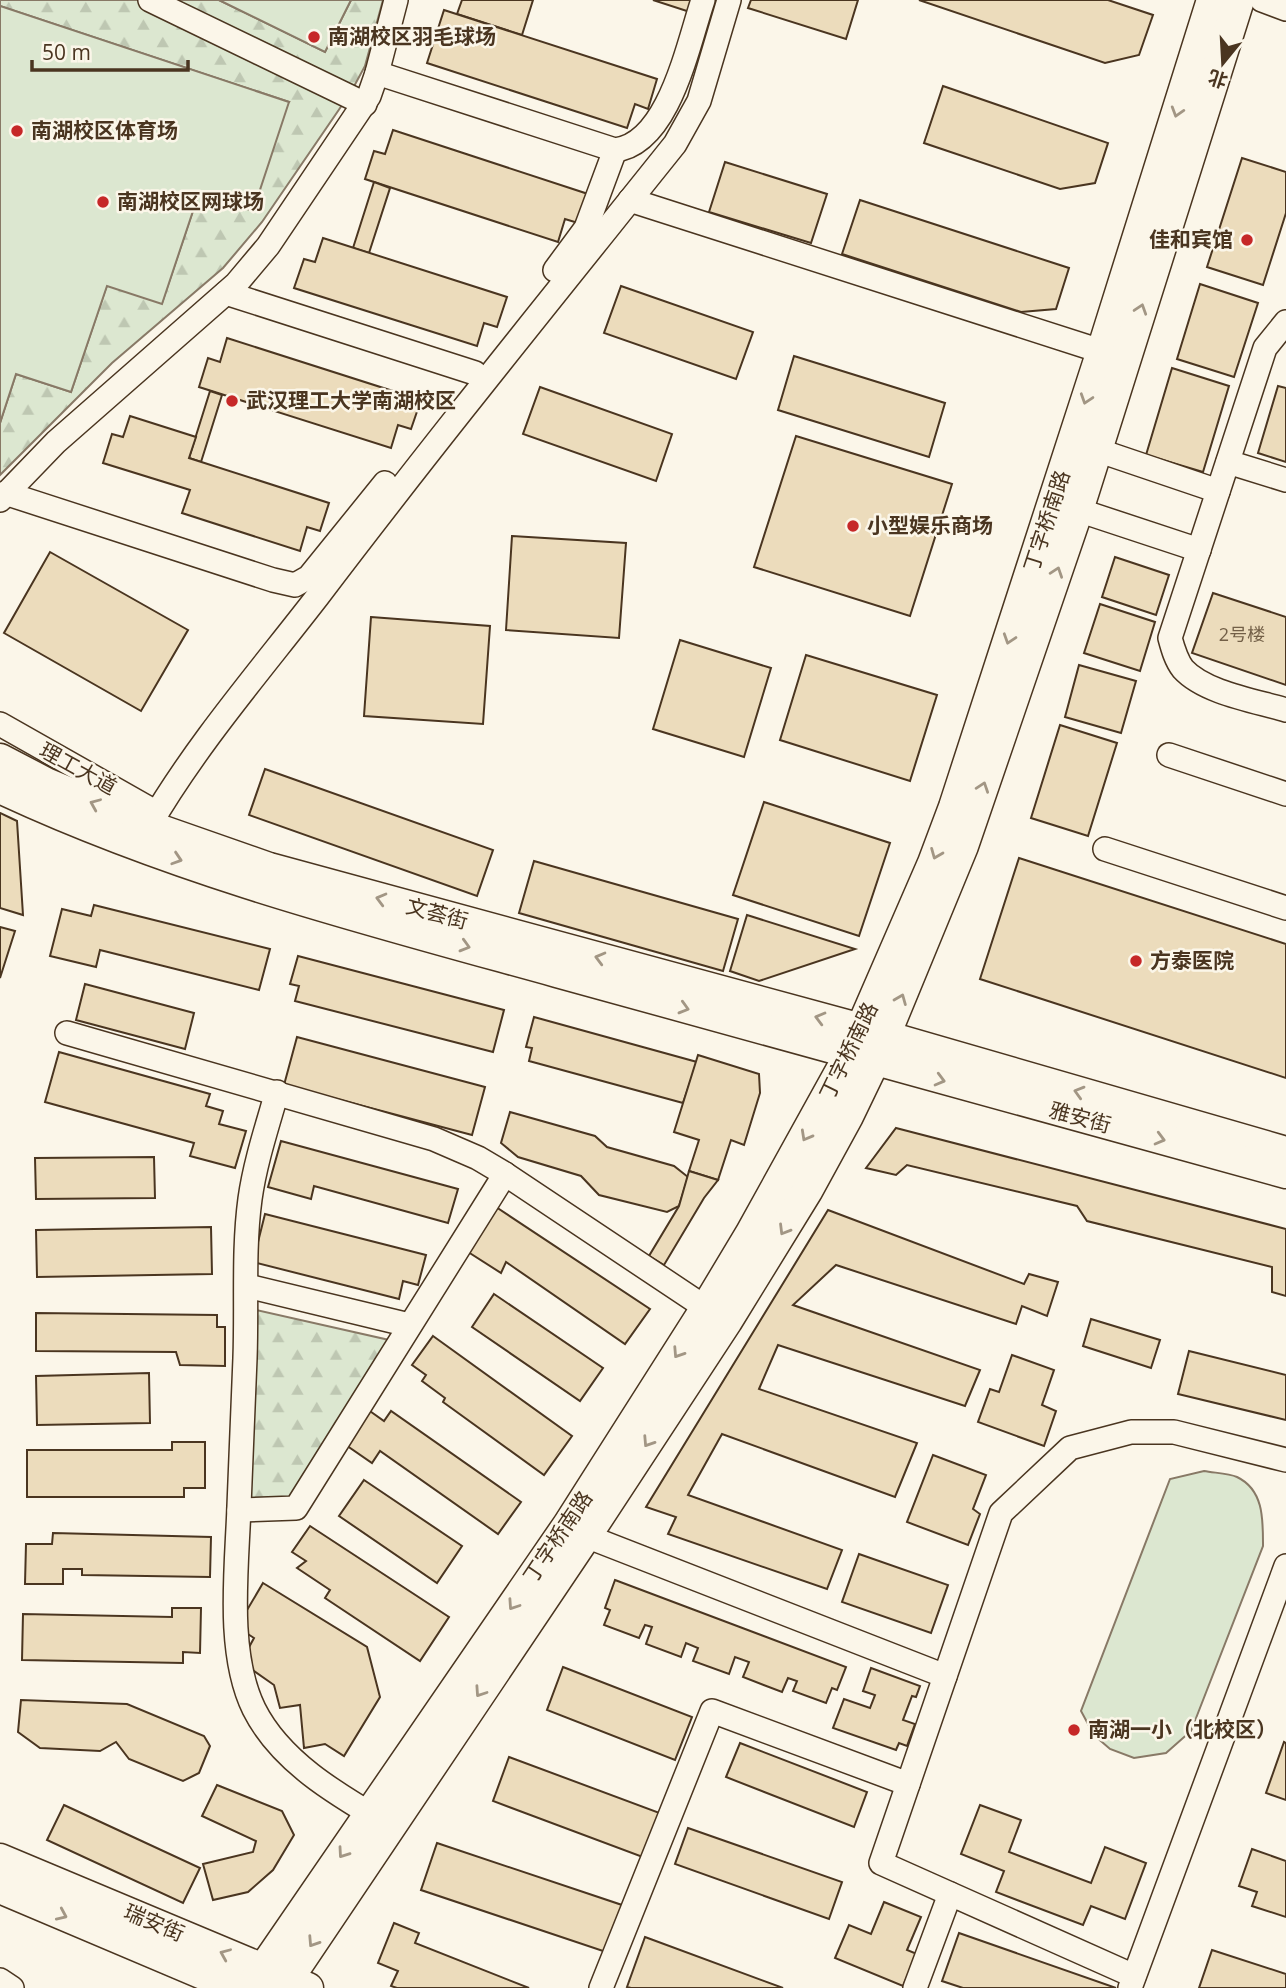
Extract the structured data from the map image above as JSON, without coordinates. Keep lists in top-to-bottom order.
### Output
{
  "streets": {
    "main road": [
      "丁字桥南路",
      "文荟街",
      "雅安街",
      "瑞安街"
    ],
    "street": ["理工大道"]
  },
  "crossings": [
    ["丁字桥南路", "文荟街"],
    ["丁字桥南路", "雅安街"],
    ["丁字桥南路", "瑞安街"],
    ["理工大道", "文荟街"],
    ["文荟街", "雅安街"]
  ],
  "places": [
    "南湖校区羽毛球场",
    "南湖校区体育场",
    "南湖校区网球场",
    "佳和宾馆",
    "武汉理工大学南湖校区",
    "小型娱乐商场",
    "方泰医院",
    "南湖一小（北校区）"
  ],
  "house_numbers": ["2号楼"],
  "scale_bar": "50 m",
  "north": "bottom"
}
